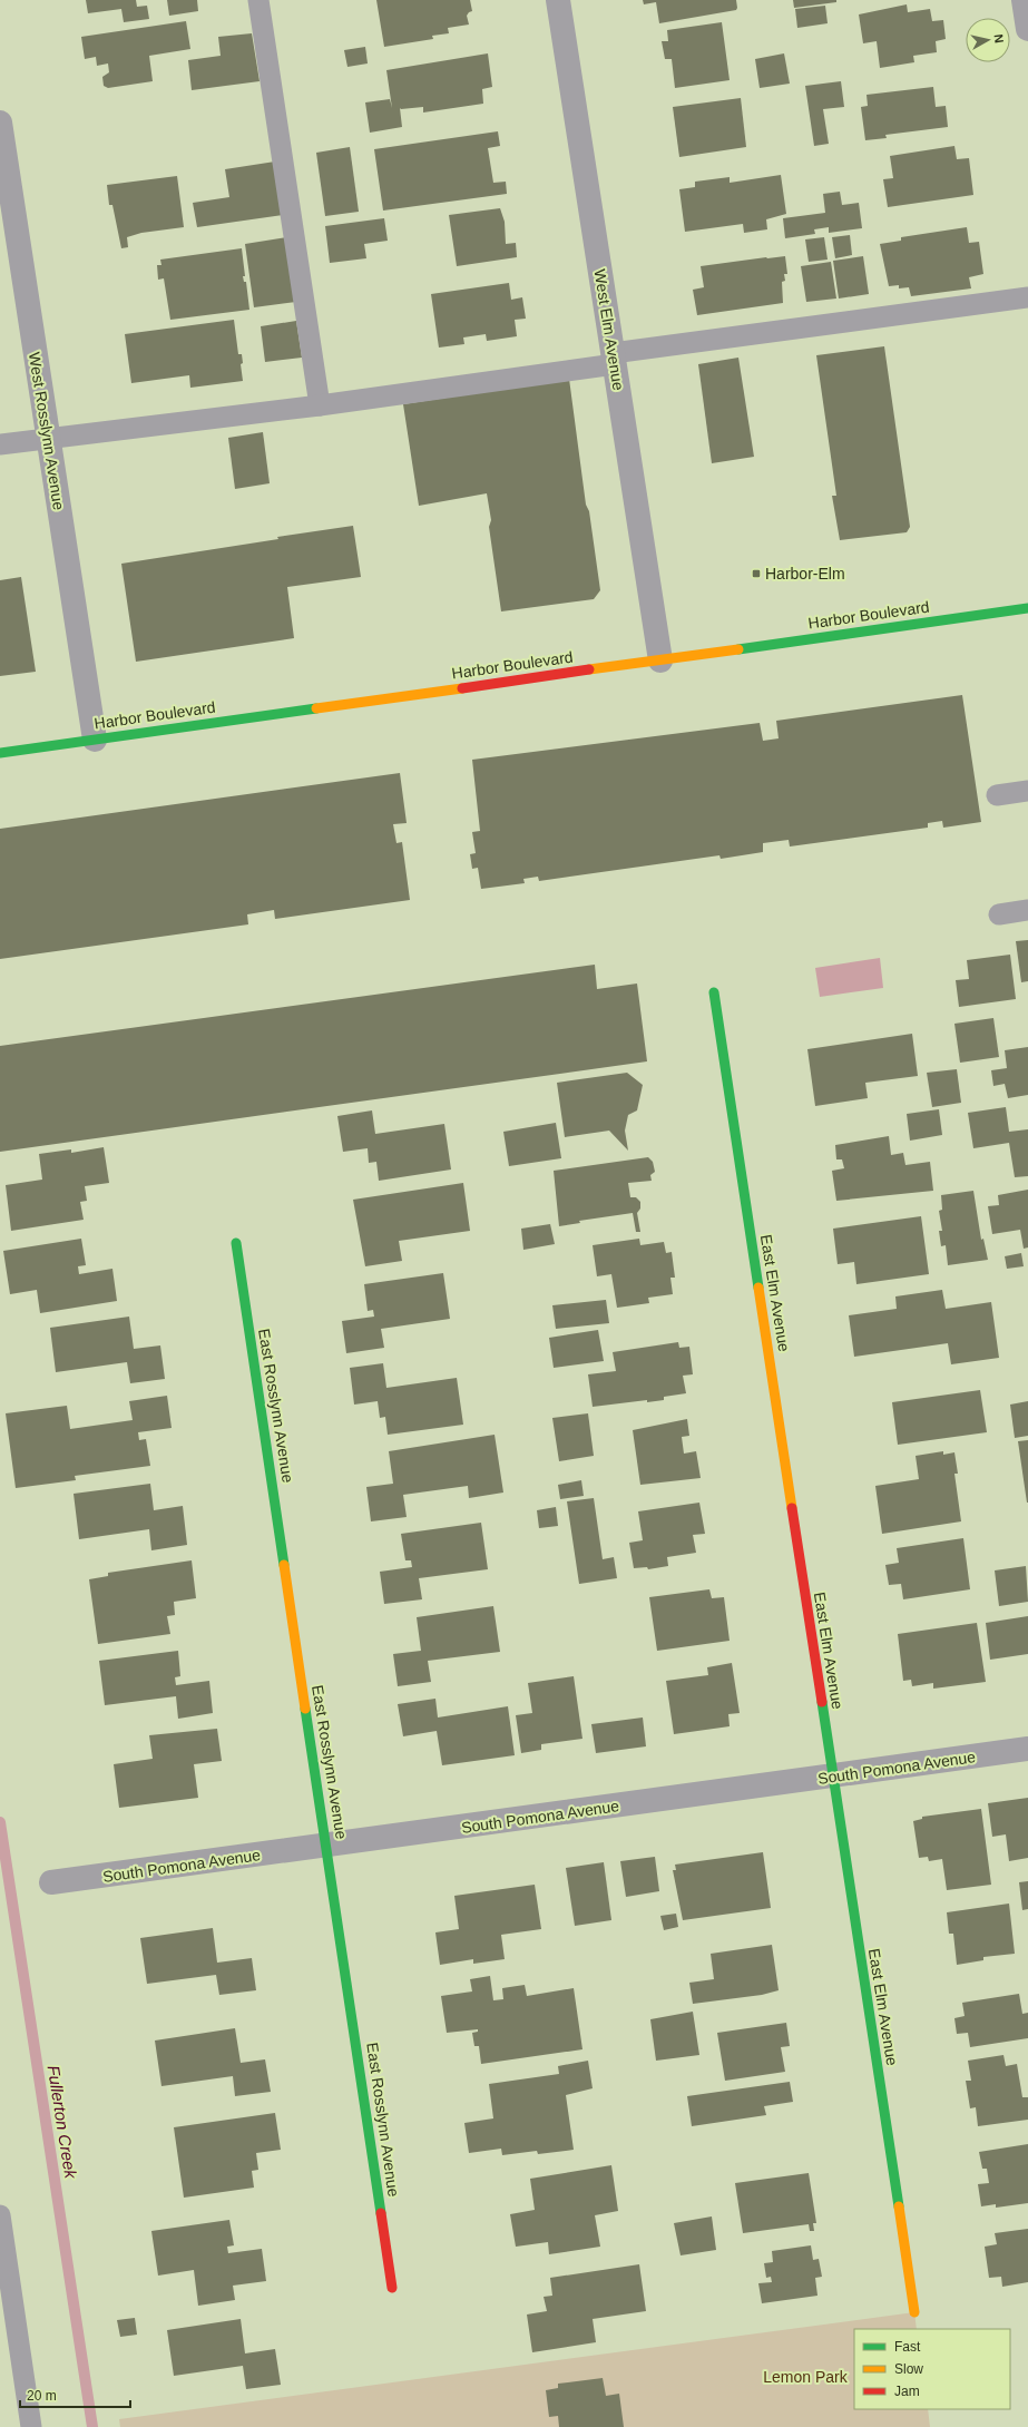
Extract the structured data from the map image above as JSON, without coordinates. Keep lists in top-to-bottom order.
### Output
{
  "streets": {
    "street": [
      "West Elm Avenue",
      "West Rosslynn Avenue",
      "Harbor Boulevard",
      "East Elm Avenue",
      "East Rosslynn Avenue",
      "South Pomona Avenue"
    ]
  },
  "crossings": [
    ["West Elm Avenue", "Harbor Boulevard"],
    ["West Rosslynn Avenue", "Harbor Boulevard"],
    ["East Elm Avenue", "South Pomona Avenue"],
    ["East Rosslynn Avenue", "South Pomona Avenue"]
  ],
  "water": ["Fullerton Creek"],
  "parks": ["Lemon Park"],
  "places": {
    "transit": ["Harbor-Elm"]
  },
  "legend": ["Fast", "Slow", "Jam"],
  "scale_bar": "20 m",
  "north": "right"
}
